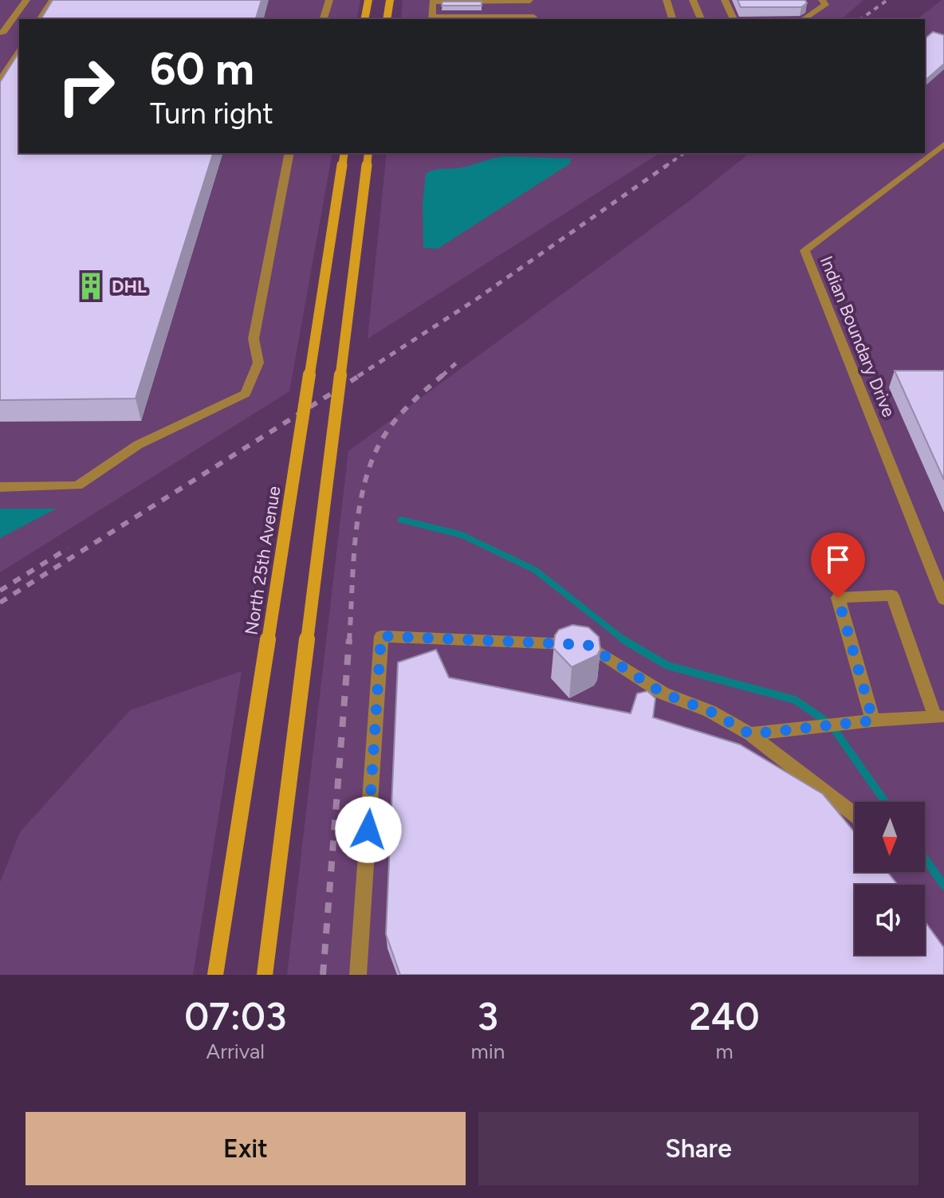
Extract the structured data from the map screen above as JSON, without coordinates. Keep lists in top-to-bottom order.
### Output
{
  "streets": {
    "main road": ["North 25th Avenue"],
    "street": ["Indian Boundary Drive"]
  },
  "places": {
    "building": ["DHL"]
  },
  "north": "bottom",
  "page": {
    "turn": ["60 m", "Turn right"],
    "eta": [
      "07:03",
      "Arrival",
      "3",
      "min",
      "240",
      "m"
    ],
    "buttons": ["Exit", "Share"]
  }
}
